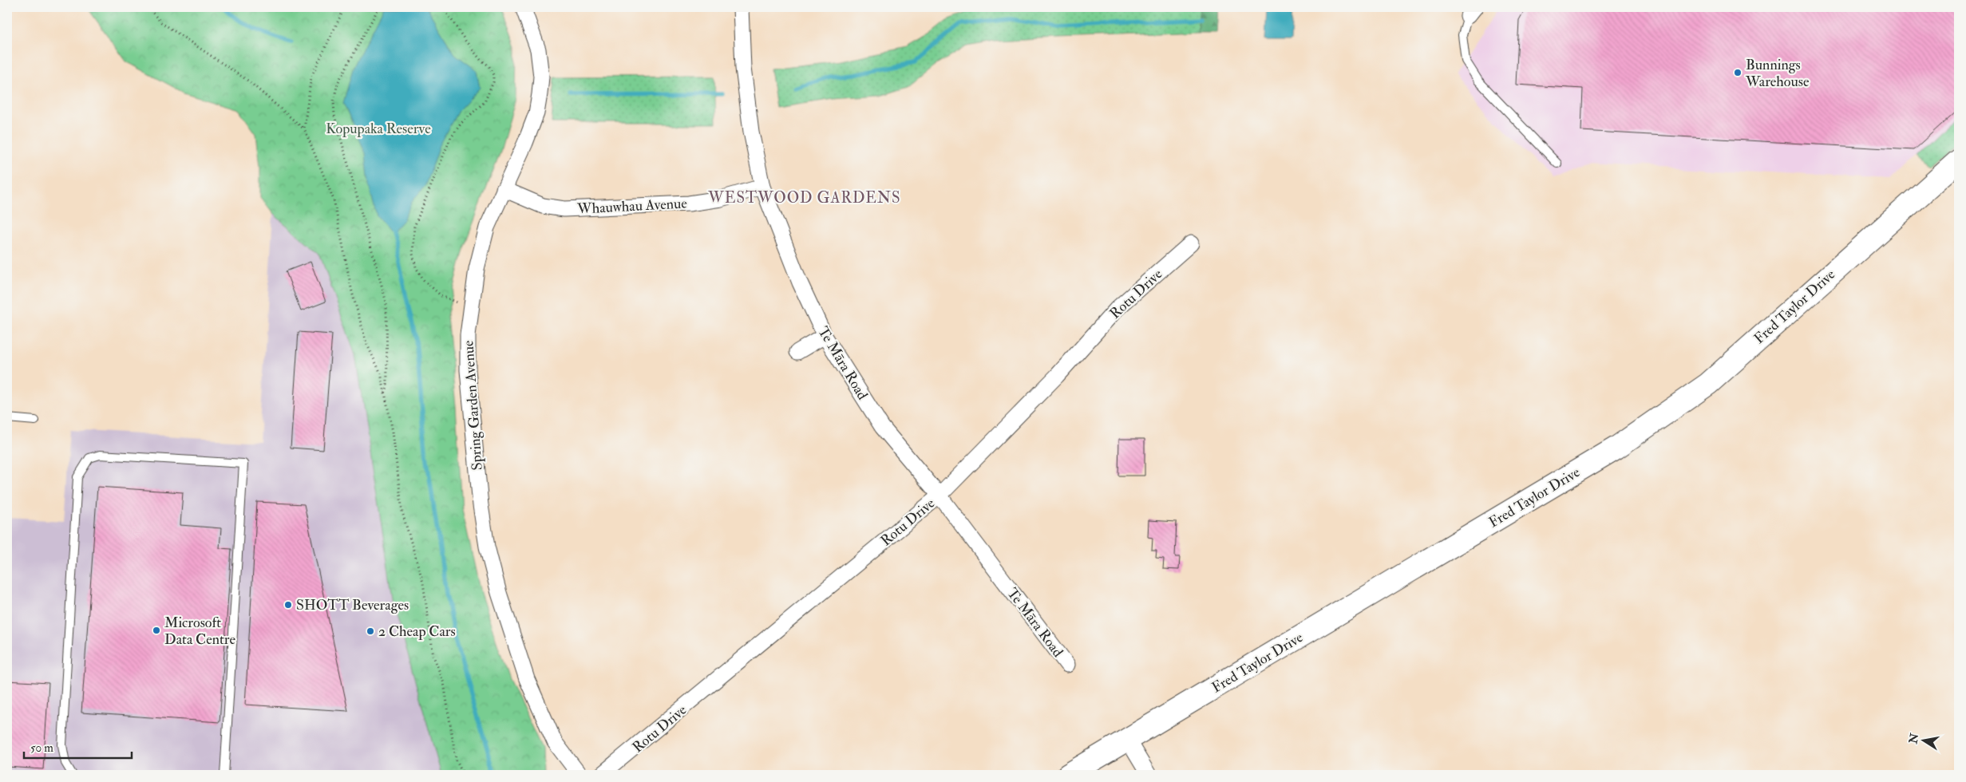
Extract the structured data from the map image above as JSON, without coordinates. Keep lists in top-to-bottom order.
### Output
{
  "streets": {
    "main road": ["Fred Taylor Drive"],
    "street": [
      "Whauwhau Avenue",
      "Rotu Drive",
      "Te Māra Road",
      "Spring Garden Avenue"
    ]
  },
  "crossings": [
    ["Whauwhau Avenue", "Te Māra Road"],
    ["Whauwhau Avenue", "Spring Garden Avenue"],
    ["Rotu Drive", "Te Māra Road"]
  ],
  "districts": ["WESTWOOD GARDENS"],
  "parks": ["Kopupaka Reserve"],
  "places": [
    "Bunnings Warehouse",
    "SHOTT Beverages",
    "Microsoft Data Centre",
    "2 Cheap Cars"
  ],
  "scale_bar": "50 m",
  "north": "left"
}
